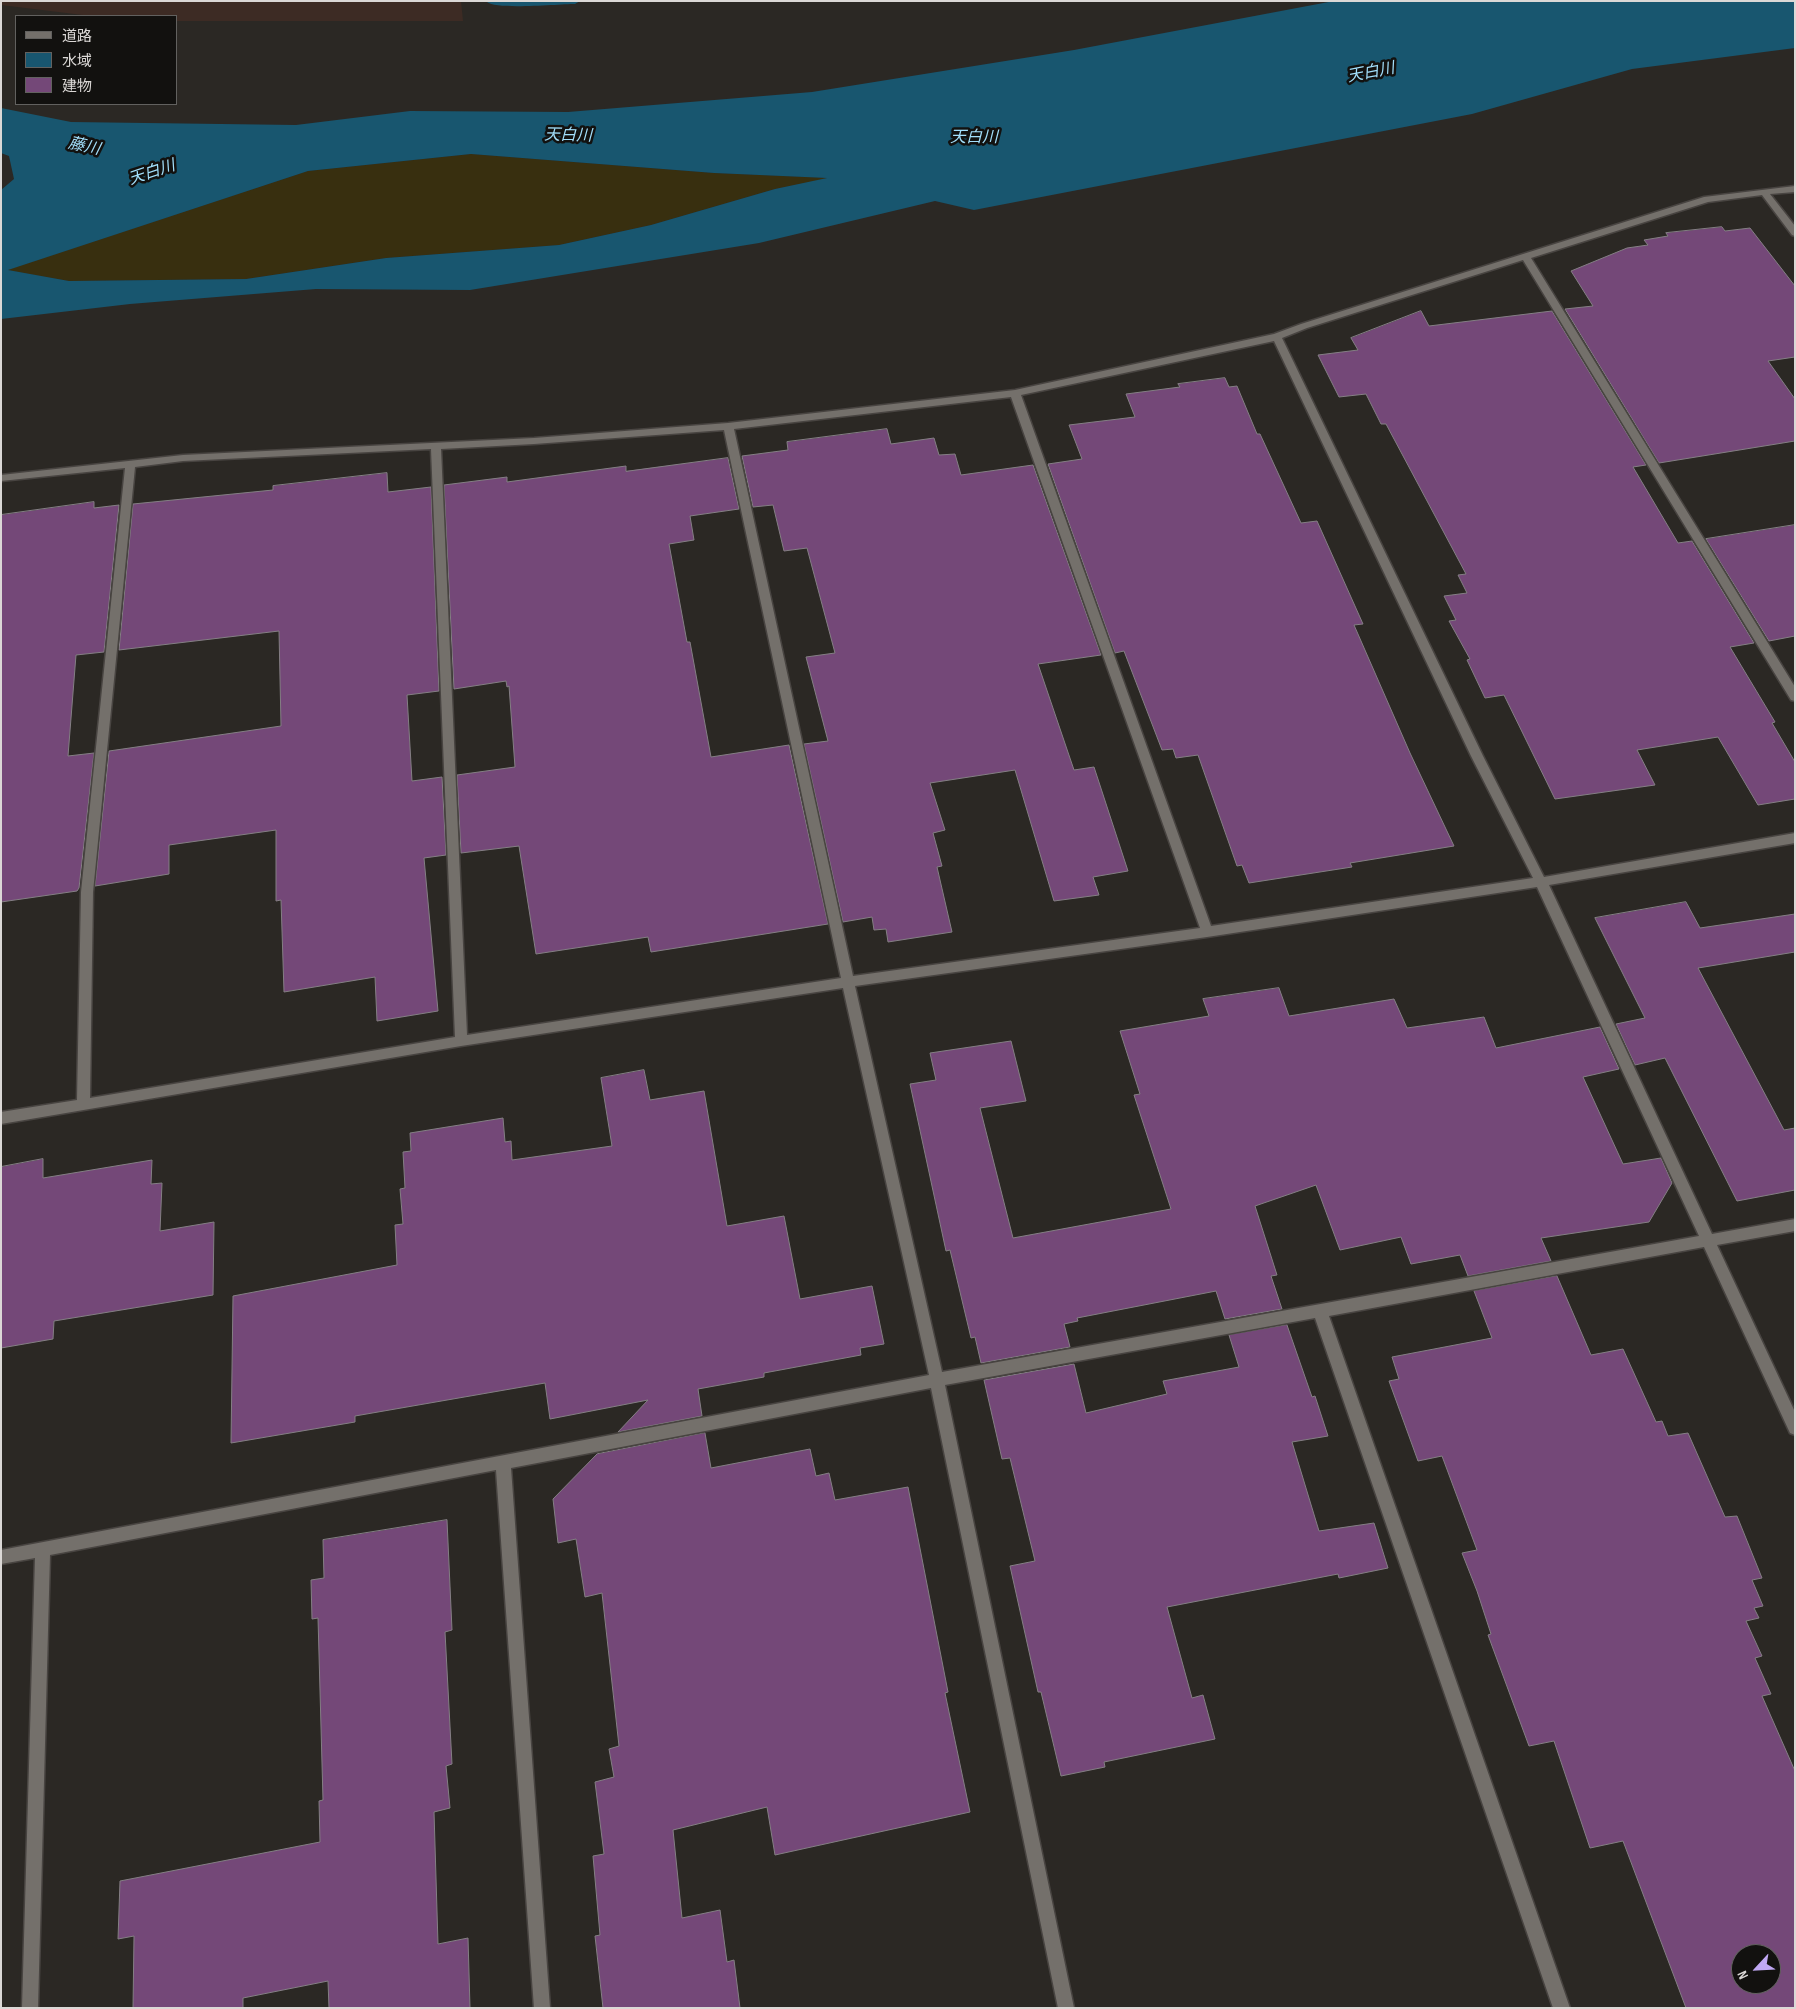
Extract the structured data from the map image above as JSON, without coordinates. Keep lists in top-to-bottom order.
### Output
{
  "water": ["天白川", "藤川"],
  "legend": ["道路", "水域", "建物"],
  "north": "bottom left"
}
